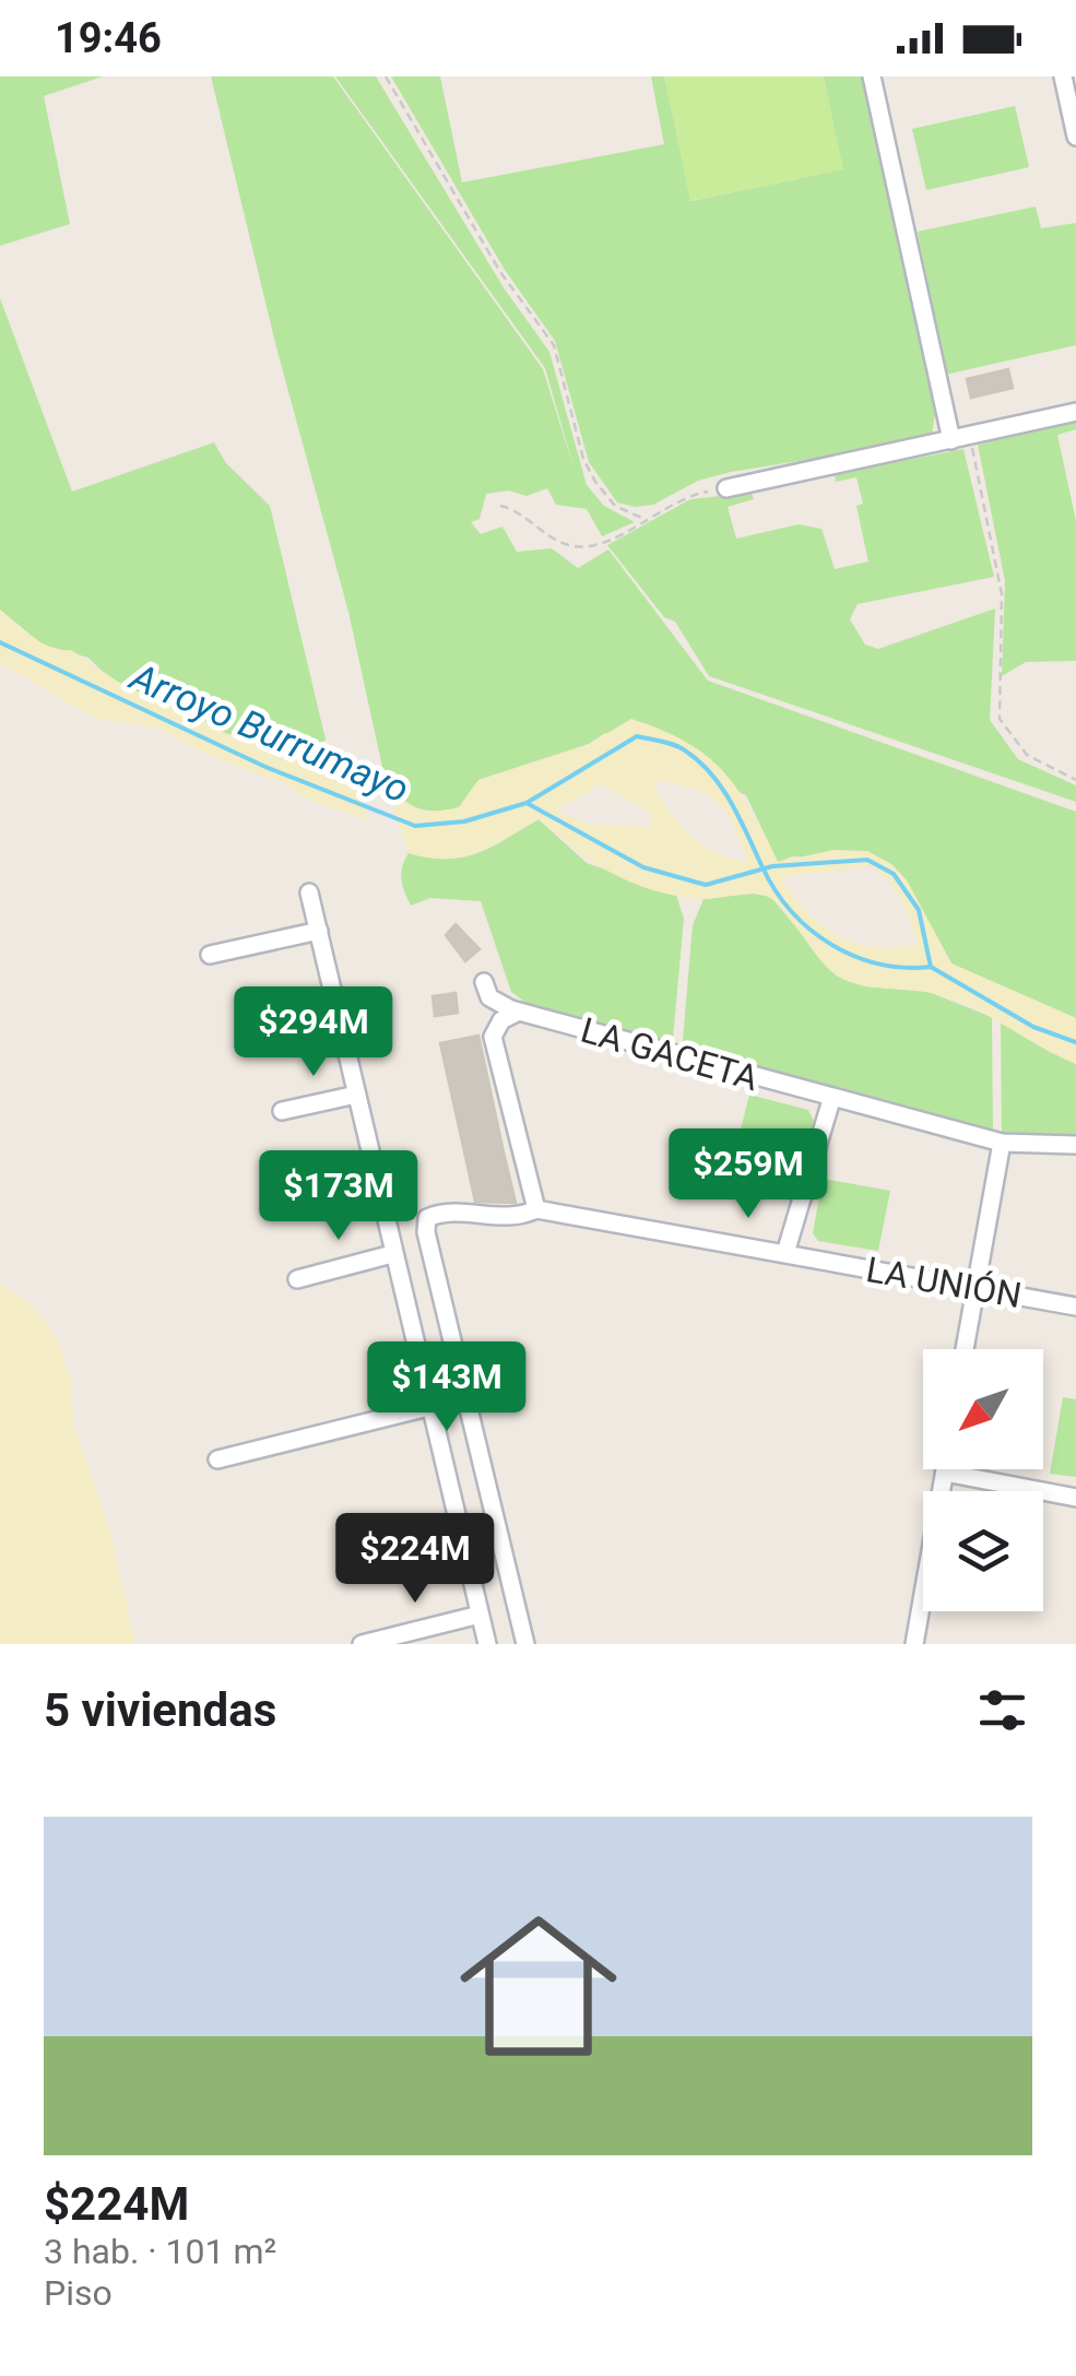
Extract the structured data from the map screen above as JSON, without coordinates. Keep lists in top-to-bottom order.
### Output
{
  "streets": {
    "street": ["LA GACETA", "LA UNIÓN"]
  },
  "water": ["Arroyo Burrumayo"],
  "north": "bottom left",
  "page": {
    "status": "19:46",
    "price": [
      "$294M",
      "$259M",
      "$173M",
      "$143M",
      "$224M"
    ],
    "heading": "5 viviendas",
    "list": [
      {
        "name": "$224M",
        "note": "3 hab. · 101 m² · Piso"
      }
    ]
  }
}
